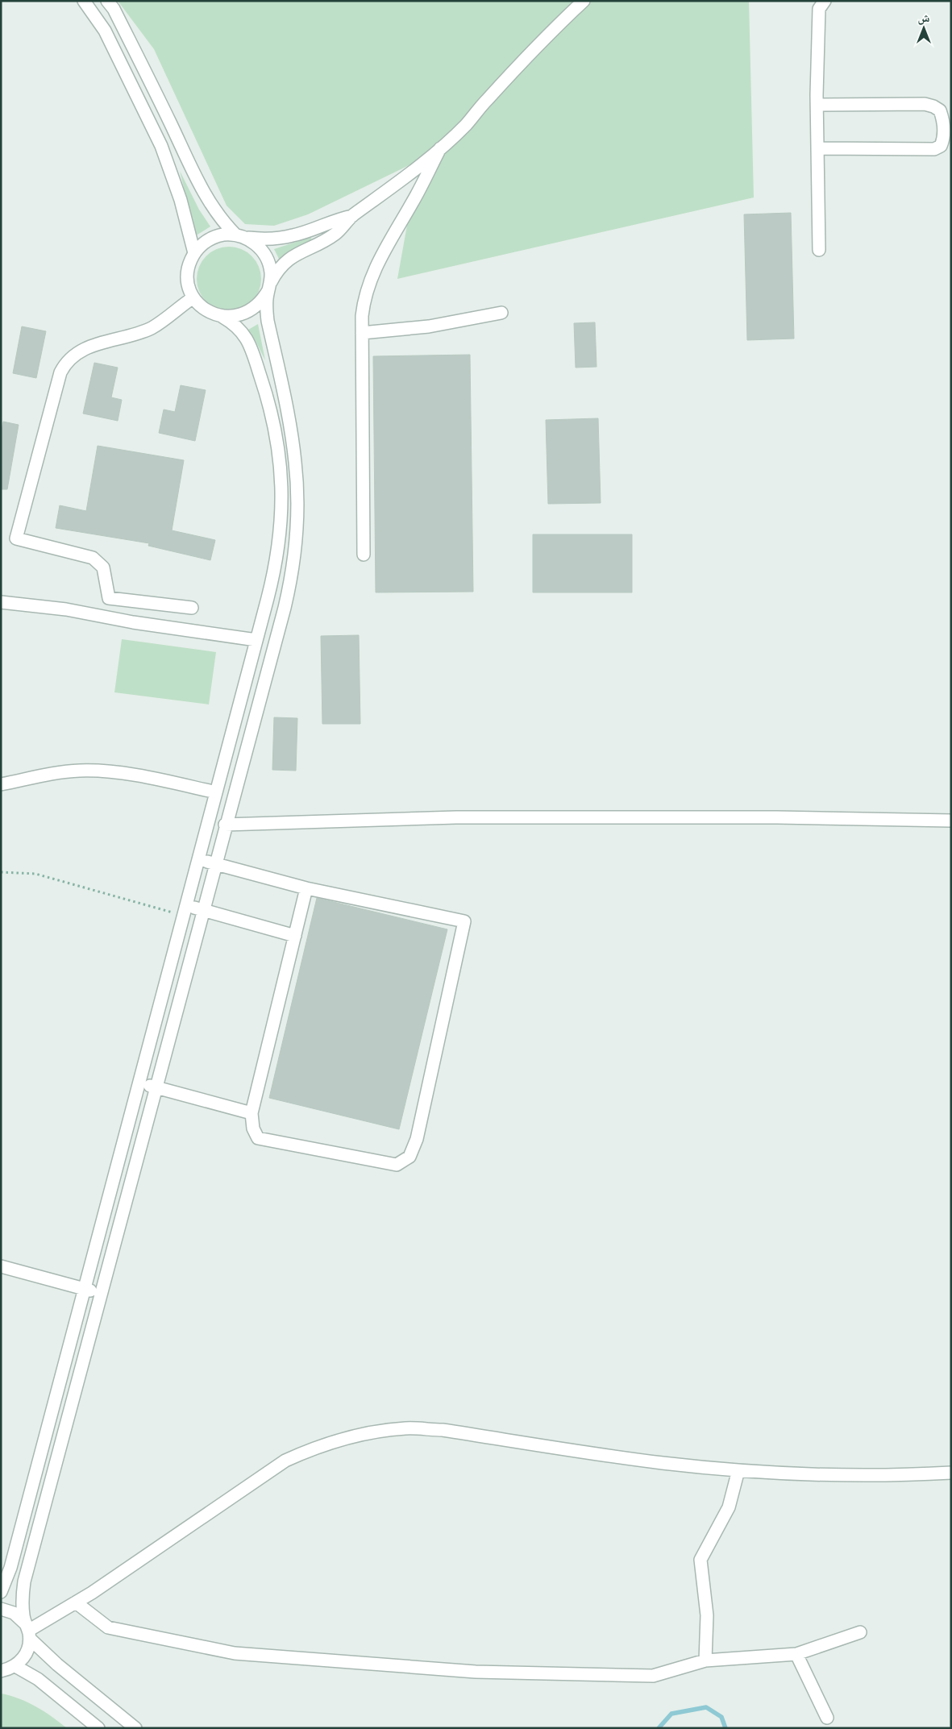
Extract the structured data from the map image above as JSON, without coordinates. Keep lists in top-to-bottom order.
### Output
{
  "north": "top"
}
